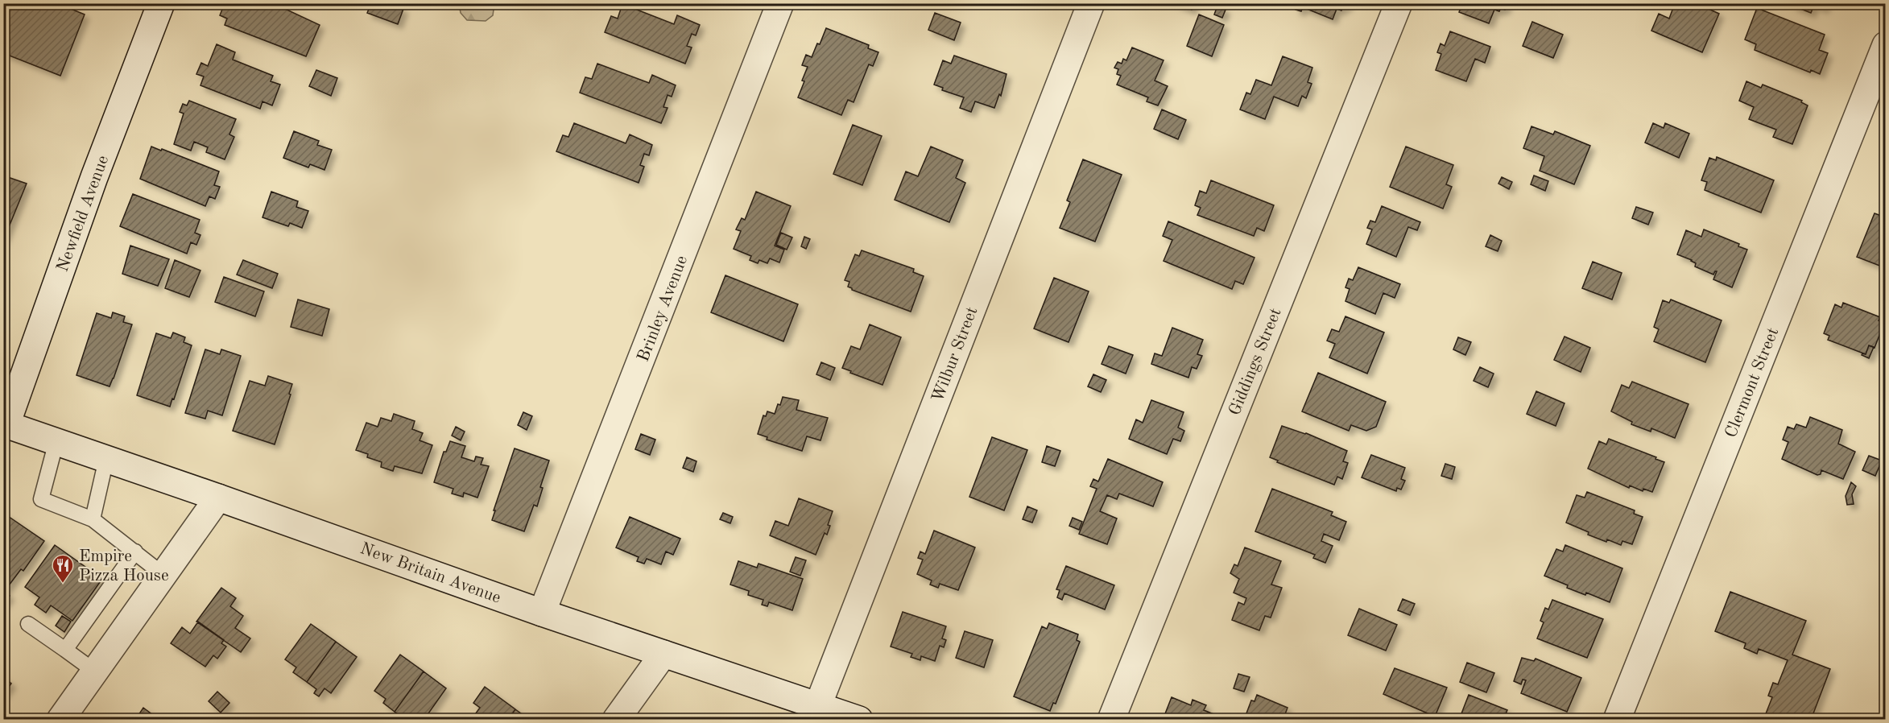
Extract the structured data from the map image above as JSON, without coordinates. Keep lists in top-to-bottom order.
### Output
{
  "streets": {
    "street": [
      "Newfield Avenue",
      "Brinley Avenue",
      "Wilbur Street",
      "Giddings Street",
      "Clermont Street",
      "New Britain Avenue"
    ]
  },
  "crossings": [
    ["Newfield Avenue", "New Britain Avenue"],
    ["Brinley Avenue", "New Britain Avenue"],
    ["Wilbur Street", "New Britain Avenue"]
  ],
  "places": {
    "restaurant": ["Empire Pizza House"]
  }
}
